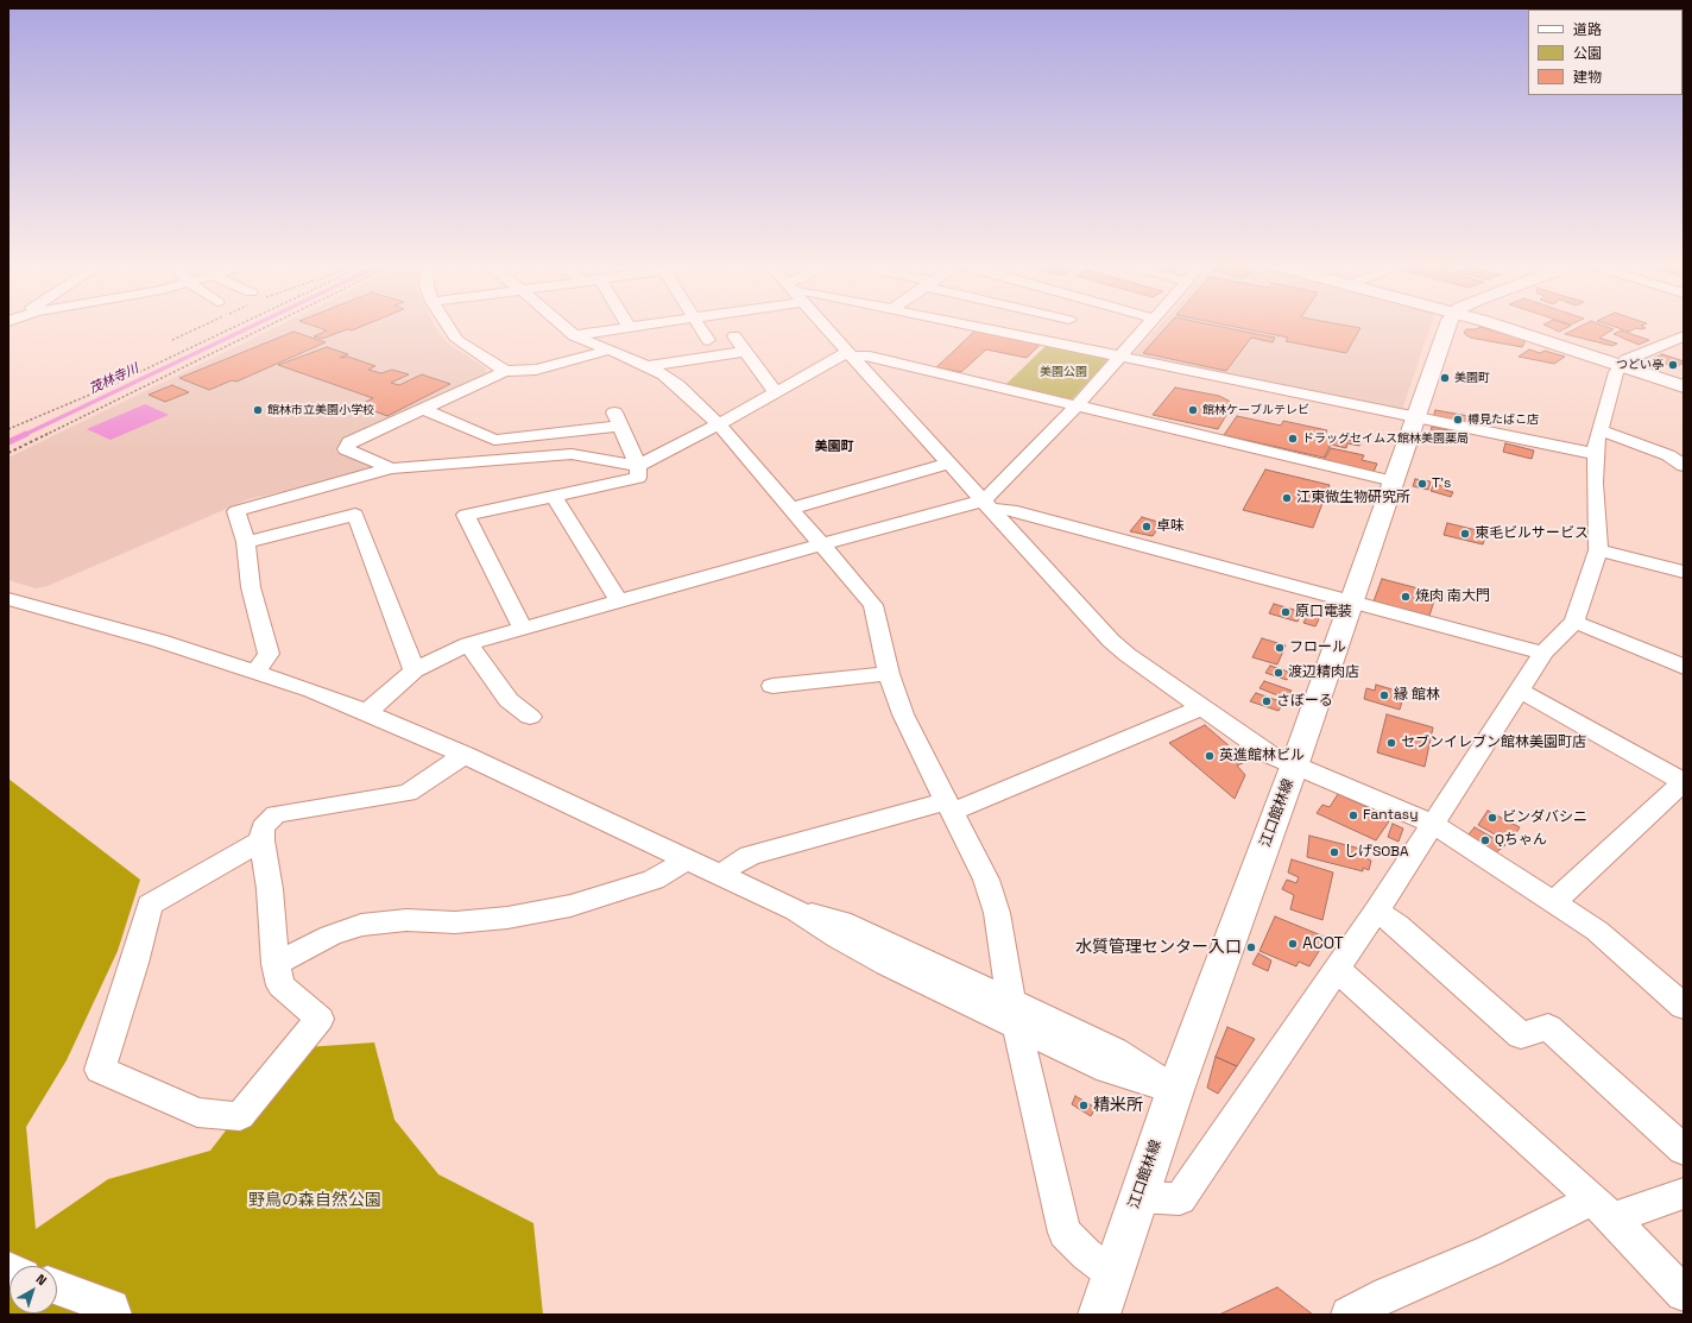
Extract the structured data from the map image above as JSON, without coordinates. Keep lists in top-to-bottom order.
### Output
{
  "streets": {
    "main road": ["江口館林線"]
  },
  "districts": ["美園町"],
  "water": ["茂林寺川"],
  "parks": ["美園公園", "野鳥の森自然公園"],
  "places": [
    "つどい亭",
    "美園町",
    "館林市立美園小学校",
    "館林ケーブルテレビ",
    "樽見たばこ店",
    "ドラッグセイムス館林美園薬局",
    "T's",
    "江東微生物研究所",
    "卓味",
    "東毛ビルサービス",
    "焼肉 南大門",
    "原口電装",
    "フロール",
    "渡辺精肉店",
    "縁 館林",
    "さぼーる",
    "セブンイレブン館林美園町店",
    "英進館林ビル",
    "Fantasy",
    "ビンダバシニ",
    "Qちゃん",
    "しげSOBA",
    "ACOT",
    "水質管理センター入口",
    "精米所"
  ],
  "legend": ["道路", "公園", "建物"],
  "north": "top right"
}
